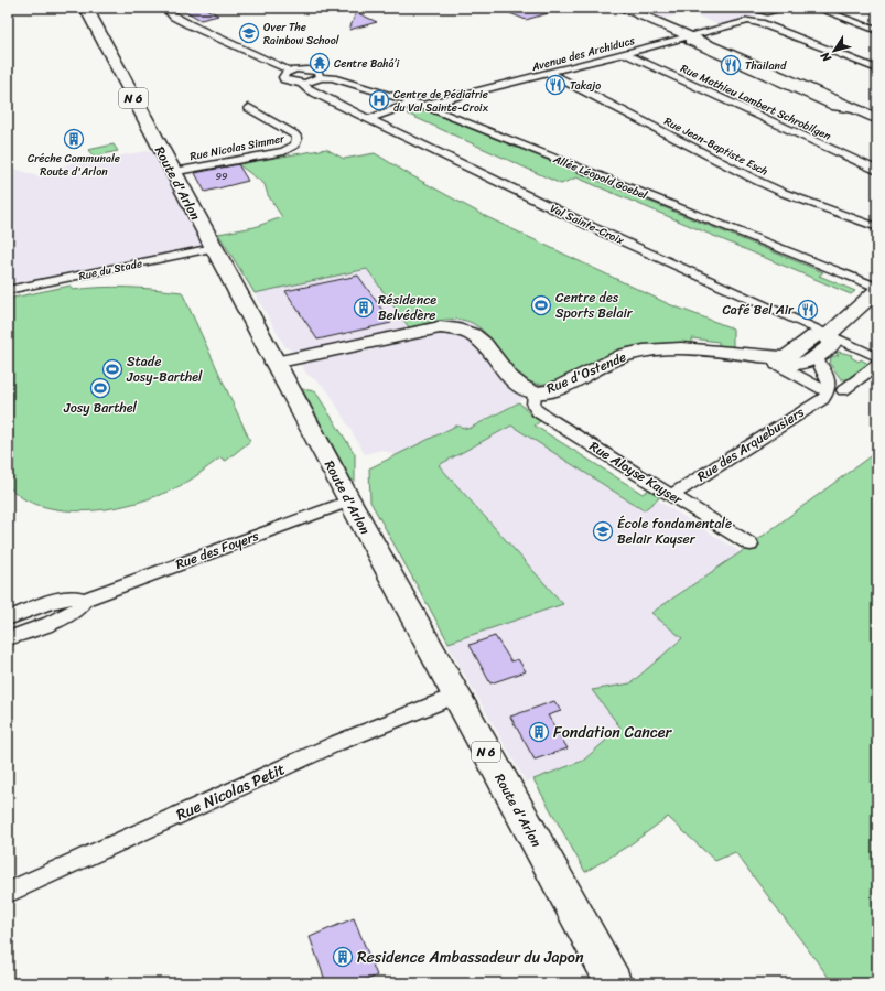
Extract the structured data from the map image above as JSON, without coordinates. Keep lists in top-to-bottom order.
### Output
{
  "streets": {
    "main road": ["N 6", "Route d'Arlon"],
    "street": [
      "Avenue des Archiducs",
      "Rue Mathieu Lambert Schrobilgen",
      "Rue Jean-Baptiste Esch",
      "Rue Nicolas Simmer",
      "Allée Léopold Goebel",
      "Val Sainte-Croix",
      "Rue du Stade",
      "Rue d'Ostende",
      "Rue des Arquebusiers",
      "Rue Aloyse Kayser",
      "Rue des Foyers",
      "Rue Nicolas Petit"
    ]
  },
  "crossings": [
    ["Avenue des Archiducs", "Rue Mathieu Lambert Schrobilgen"],
    ["Avenue des Archiducs", "Rue Jean-Baptiste Esch"],
    ["Avenue des Archiducs", "Allée Léopold Goebel"],
    ["Avenue des Archiducs", "Val Sainte-Croix"],
    ["Rue Nicolas Simmer", "Route d'Arlon"],
    ["Allée Léopold Goebel", "Val Sainte-Croix"],
    ["Route d'Arlon", "Rue du Stade"],
    ["Route d'Arlon", "Rue d'Ostende"],
    ["Route d'Arlon", "Rue des Foyers"],
    ["Route d'Arlon", "Rue Nicolas Petit"],
    ["Val Sainte-Croix", "Rue d'Ostende"],
    ["Rue d'Ostende", "Rue Aloyse Kayser"],
    ["Rue des Arquebusiers", "Rue Aloyse Kayser"]
  ],
  "places": {
    "school or university": ["Over The Rainbow School", "École fondamentale Belair Kayser"],
    "temple": ["Centre Bahá’i"],
    "restaurant": ["Thailand", "Takajo", "Café Bel Air"],
    "hospital": ["Centre de Pédiatrie du Val Sainte-Croix"],
    "building": [
      "Créche Communale Route d'Arlon",
      "Résidence Belvédère",
      "Fondation Cancer",
      "Residence Ambassadeur du Japon"
    ],
    "sports": ["Centre des Sports Belair", "Stade Josy-Barthel", "Josy Barthel"]
  },
  "house_numbers": ["99"],
  "north": "bottom left"
}
